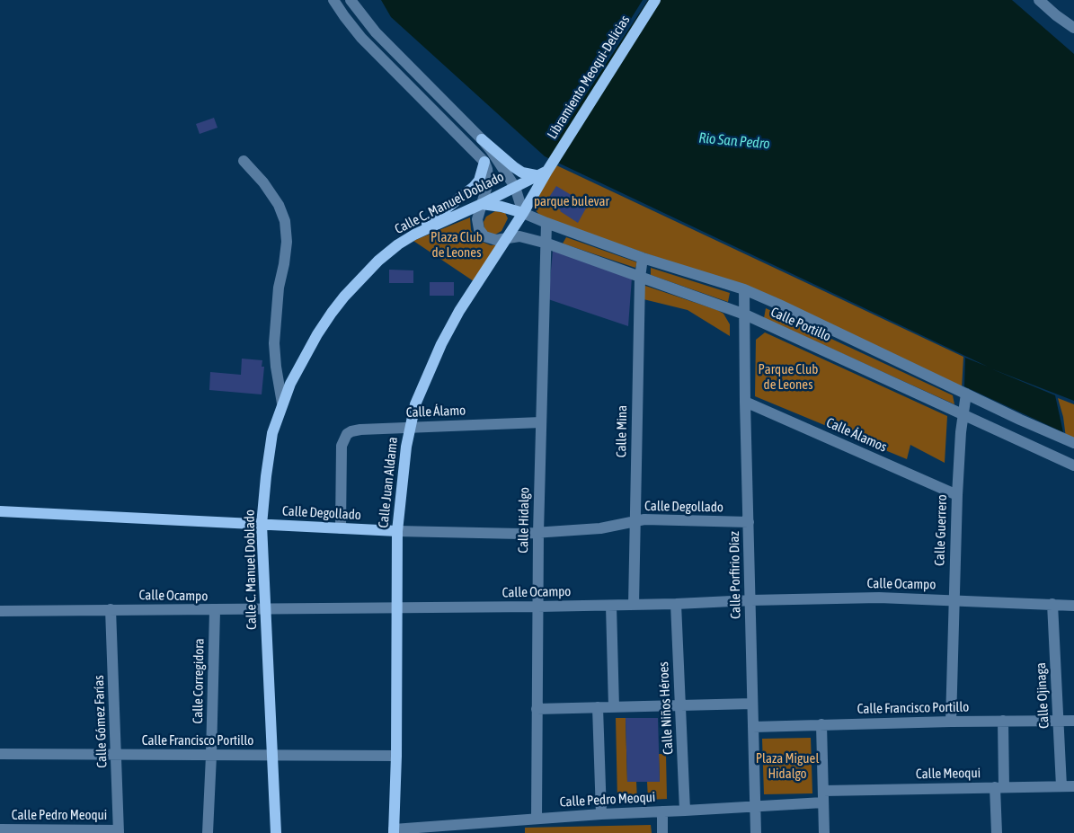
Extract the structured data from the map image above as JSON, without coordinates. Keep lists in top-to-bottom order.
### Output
{
  "streets": {
    "main road": [
      "Libramiento Meoqui-Delicias",
      "Calle C. Manuel Doblado",
      "Calle Juan Aldama",
      "Calle Degollado"
    ],
    "street": [
      "Calle Portillo",
      "Calle Álamo",
      "Calle Mina",
      "Calle Álamos",
      "Calle Hidalgo",
      "Calle Guerrero",
      "Calle Porfirio Díaz",
      "Calle Ocampo",
      "Calle Corregidora",
      "Calle Ojinaga",
      "Calle Niños Héroes",
      "Calle Francisco Portillo",
      "Calle Gómez Farías",
      "Calle Meoqui",
      "Calle Pedro Meoqui"
    ]
  },
  "crossings": [
    ["Libramiento Meoqui-Delicias", "Calle C. Manuel Doblado"],
    ["Libramiento Meoqui-Delicias", "Calle Juan Aldama"],
    ["Calle C. Manuel Doblado", "Calle Portillo"],
    ["Calle C. Manuel Doblado", "Calle Juan Aldama"],
    ["Calle C. Manuel Doblado", "Calle Degollado"],
    ["Calle C. Manuel Doblado", "Calle Ocampo"],
    ["Calle C. Manuel Doblado", "Calle Francisco Portillo"],
    ["Calle Portillo", "Calle Mina"],
    ["Calle Portillo", "Calle Juan Aldama"],
    ["Calle Portillo", "Calle Hidalgo"],
    ["Calle Portillo", "Calle Guerrero"],
    ["Calle Portillo", "Calle Porfirio Díaz"],
    ["Calle Álamo", "Calle Juan Aldama"],
    ["Calle Álamo", "Calle Degollado"],
    ["Calle Álamo", "Calle Hidalgo"],
    ["Calle Mina", "Calle Degollado"],
    ["Calle Mina", "Calle Ocampo"],
    ["Calle Álamos", "Calle Guerrero"],
    ["Calle Álamos", "Calle Porfirio Díaz"],
    ["Calle Juan Aldama", "Calle Degollado"],
    ["Calle Juan Aldama", "Calle Ocampo"],
    ["Calle Juan Aldama", "Calle Francisco Portillo"],
    ["Calle Juan Aldama", "Calle Pedro Meoqui"],
    ["Calle Degollado", "Calle Hidalgo"],
    ["Calle Degollado", "Calle Porfirio Díaz"],
    ["Calle Hidalgo", "Calle Ocampo"],
    ["Calle Hidalgo", "Calle Pedro Meoqui"],
    ["Calle Guerrero", "Calle Ocampo"],
    ["Calle Guerrero", "Calle Francisco Portillo"],
    ["Calle Porfirio Díaz", "Calle Ocampo"],
    ["Calle Porfirio Díaz", "Calle Francisco Portillo"],
    ["Calle Porfirio Díaz", "Calle Pedro Meoqui"],
    ["Calle Ocampo", "Calle Corregidora"],
    ["Calle Ocampo", "Calle Ojinaga"],
    ["Calle Ocampo", "Calle Niños Héroes"],
    ["Calle Ocampo", "Calle Gómez Farías"],
    ["Calle Corregidora", "Calle Francisco Portillo"],
    ["Calle Ojinaga", "Calle Francisco Portillo"],
    ["Calle Ojinaga", "Calle Meoqui"],
    ["Calle Niños Héroes", "Calle Pedro Meoqui"],
    ["Calle Francisco Portillo", "Calle Gómez Farías"],
    ["Calle Gómez Farías", "Calle Pedro Meoqui"],
    ["Calle Meoqui", "Calle Pedro Meoqui"]
  ],
  "water": ["Rio San Pedro"],
  "parks": [
    "parque bulevar",
    "Plaza Club de Leones",
    "Parque Club de Leones",
    "Plaza Miguel Hidalgo"
  ]
}
